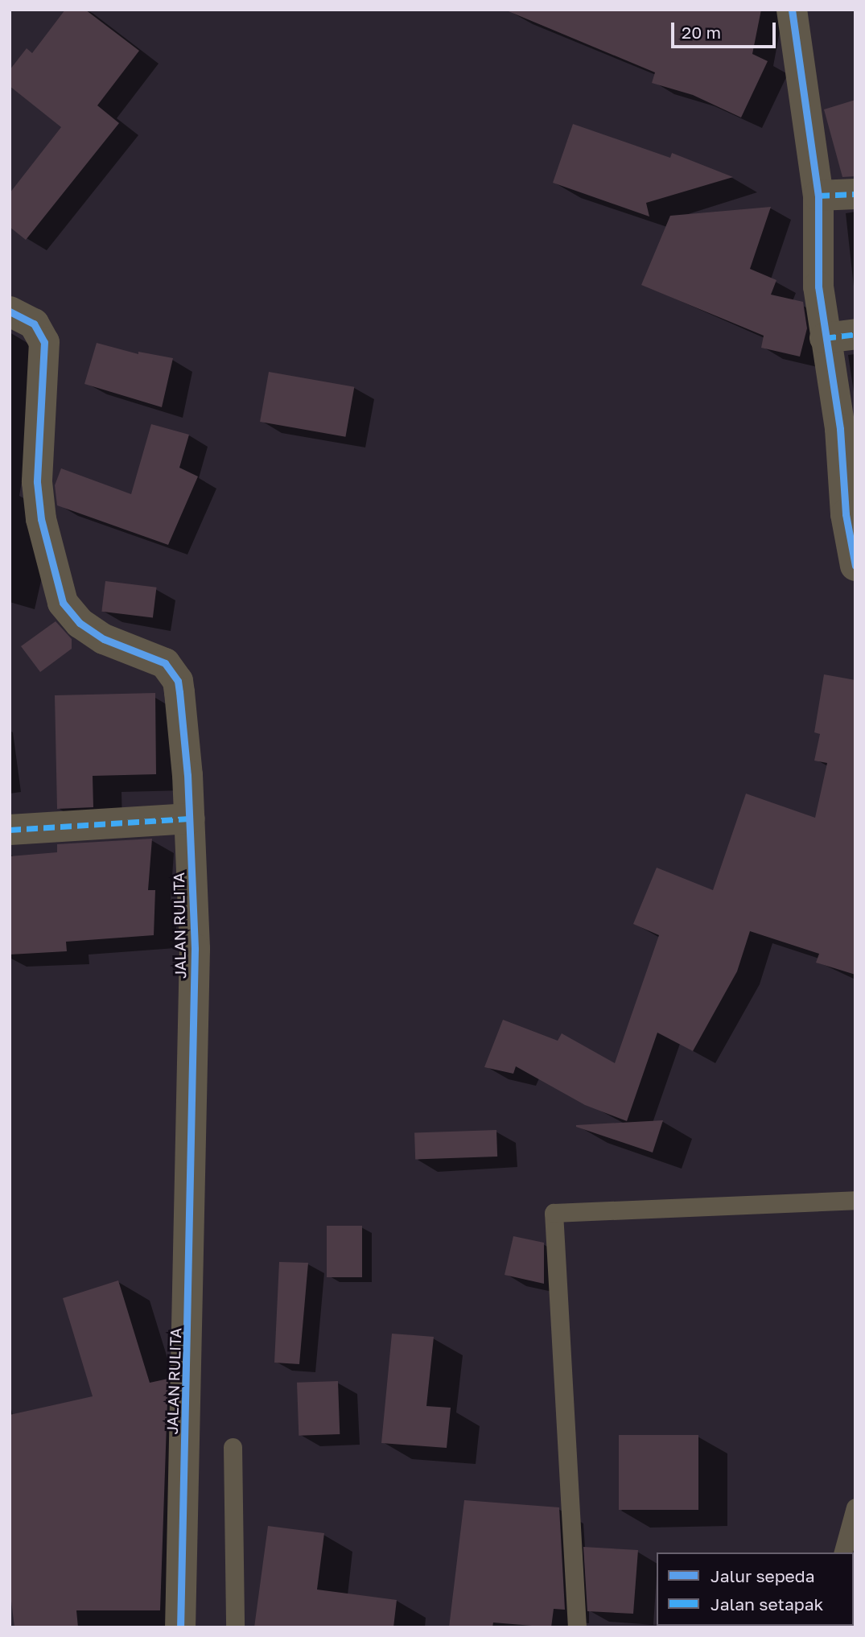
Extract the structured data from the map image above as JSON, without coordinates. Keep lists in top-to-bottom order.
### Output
{
  "streets": {
    "street": ["JALAN RULITA"]
  },
  "legend": ["Jalur sepeda", "Jalan setapak"],
  "scale_bar": "20 m"
}
